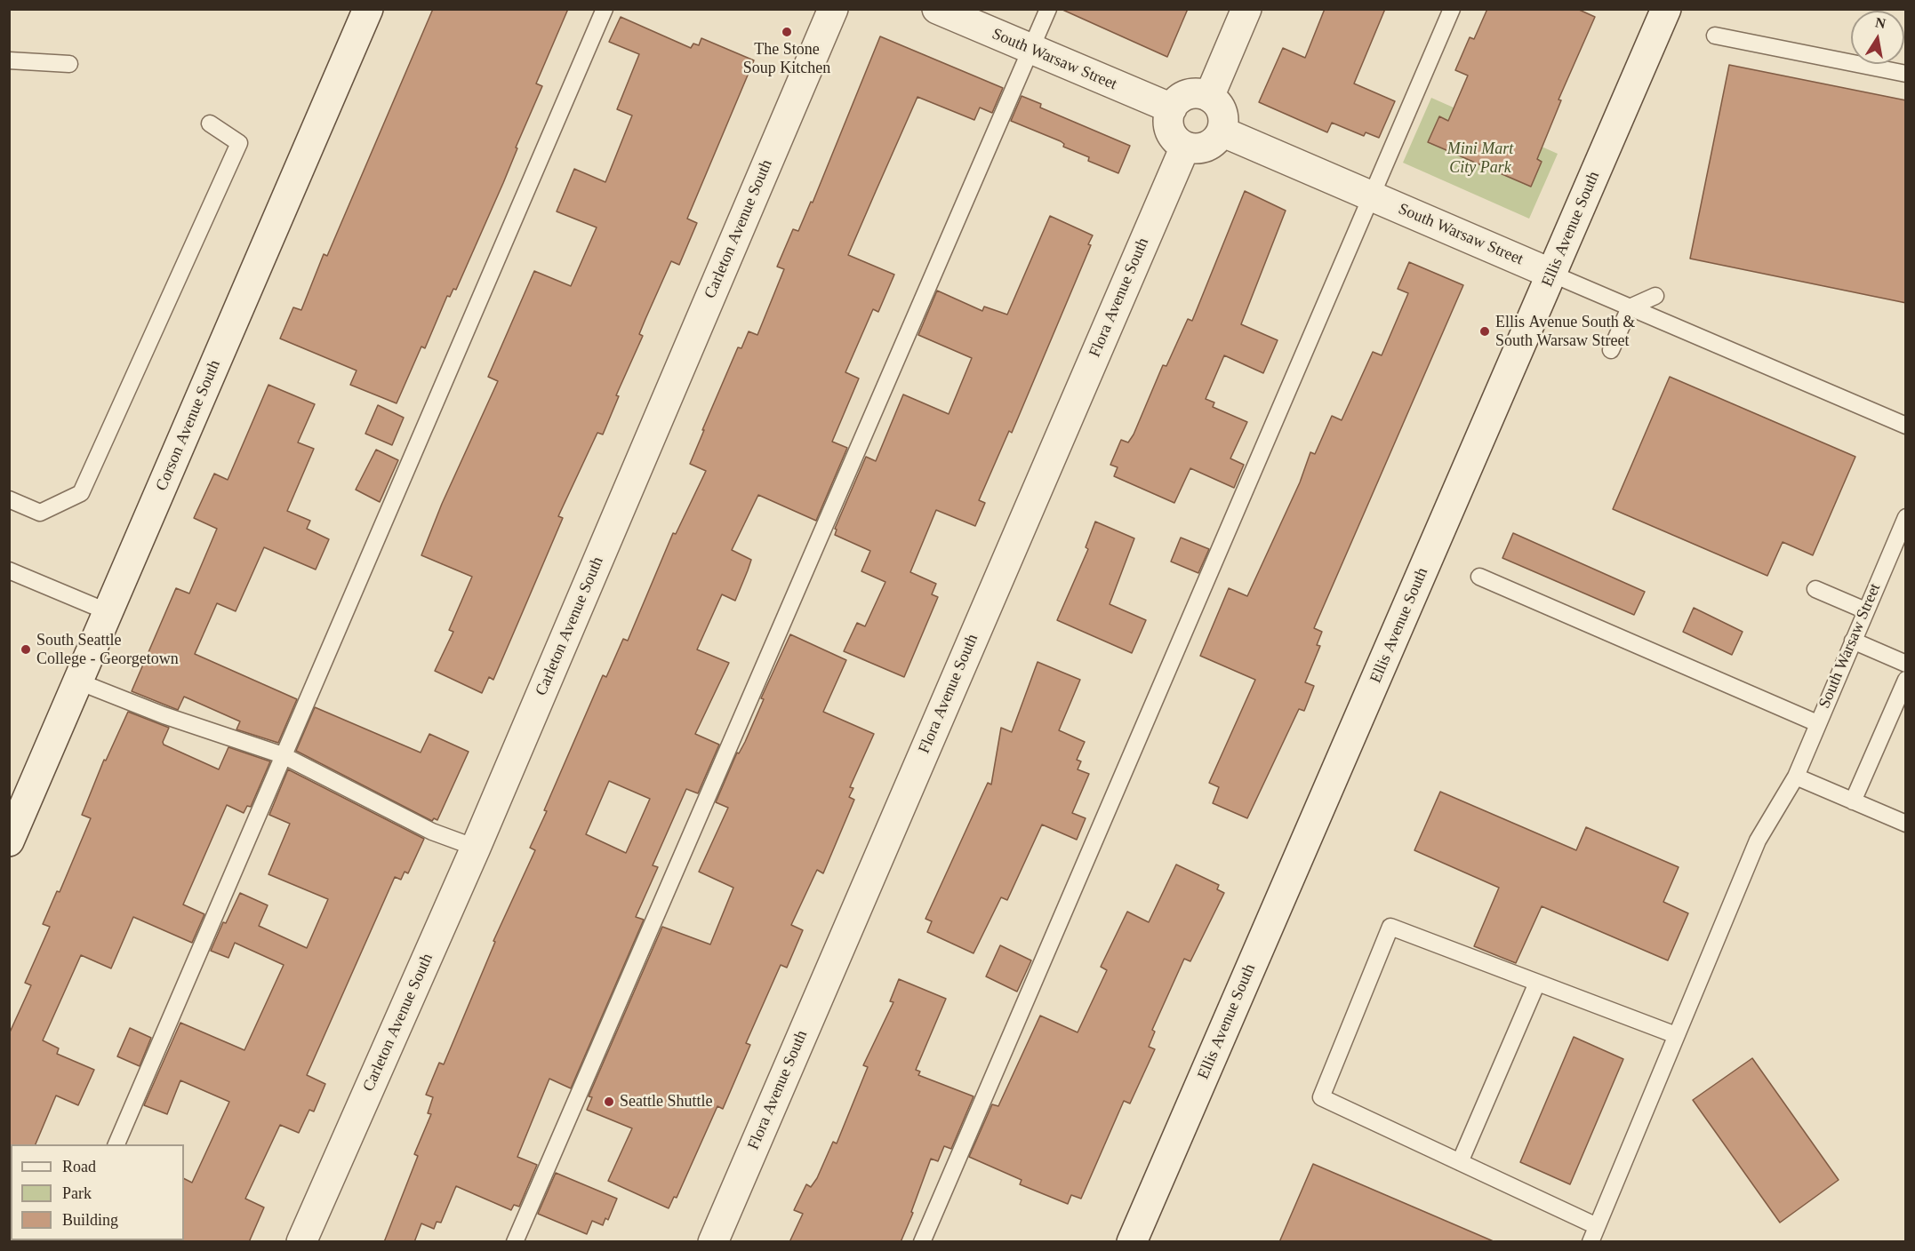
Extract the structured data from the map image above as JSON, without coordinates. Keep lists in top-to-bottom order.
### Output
{
  "streets": {
    "street": [
      "South Warsaw Street",
      "Carleton Avenue South",
      "Ellis Avenue South",
      "Flora Avenue South",
      "Corson Avenue South"
    ]
  },
  "crossings": [
    ["South Warsaw Street", "Ellis Avenue South"],
    ["South Warsaw Street", "Flora Avenue South"]
  ],
  "parks": ["Mini Mart City Park"],
  "places": [
    "The Stone Soup Kitchen",
    "Ellis Avenue South & South Warsaw Street",
    "South Seattle College - Georgetown",
    "Seattle Shuttle"
  ],
  "legend": ["Road", "Park", "Building"],
  "north": "top"
}
